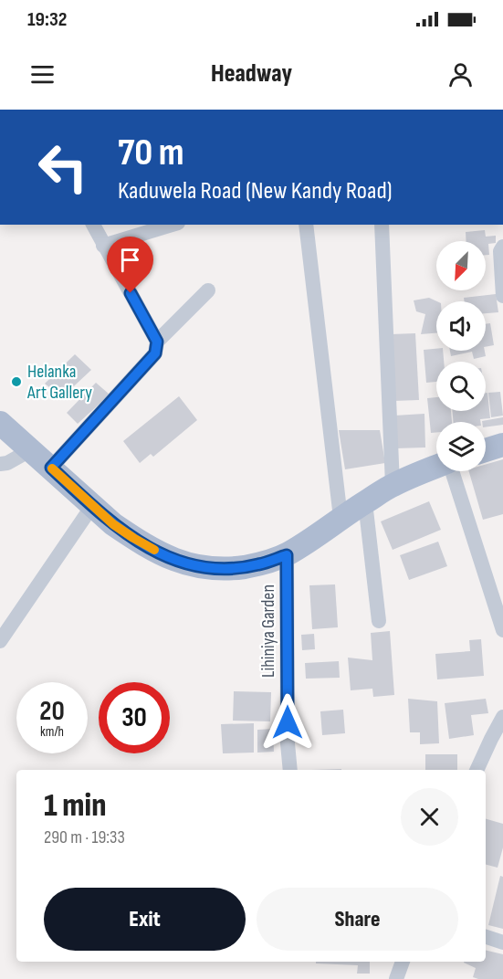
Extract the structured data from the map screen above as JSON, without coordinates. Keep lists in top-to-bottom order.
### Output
{
  "streets": {
    "street": ["Lihiniya Garden"]
  },
  "places": ["Helanka Art Gallery"],
  "north": "bottom left",
  "page": {
    "status": "19:32",
    "header": "Headway",
    "turn": ["70 m", "Kaduwela Road (New Kandy Road)"],
    "speed": "20 km/h",
    "limit": "30",
    "heading": ["1 min", "290 m · 19:33"],
    "buttons": ["Exit", "Share"]
  }
}
